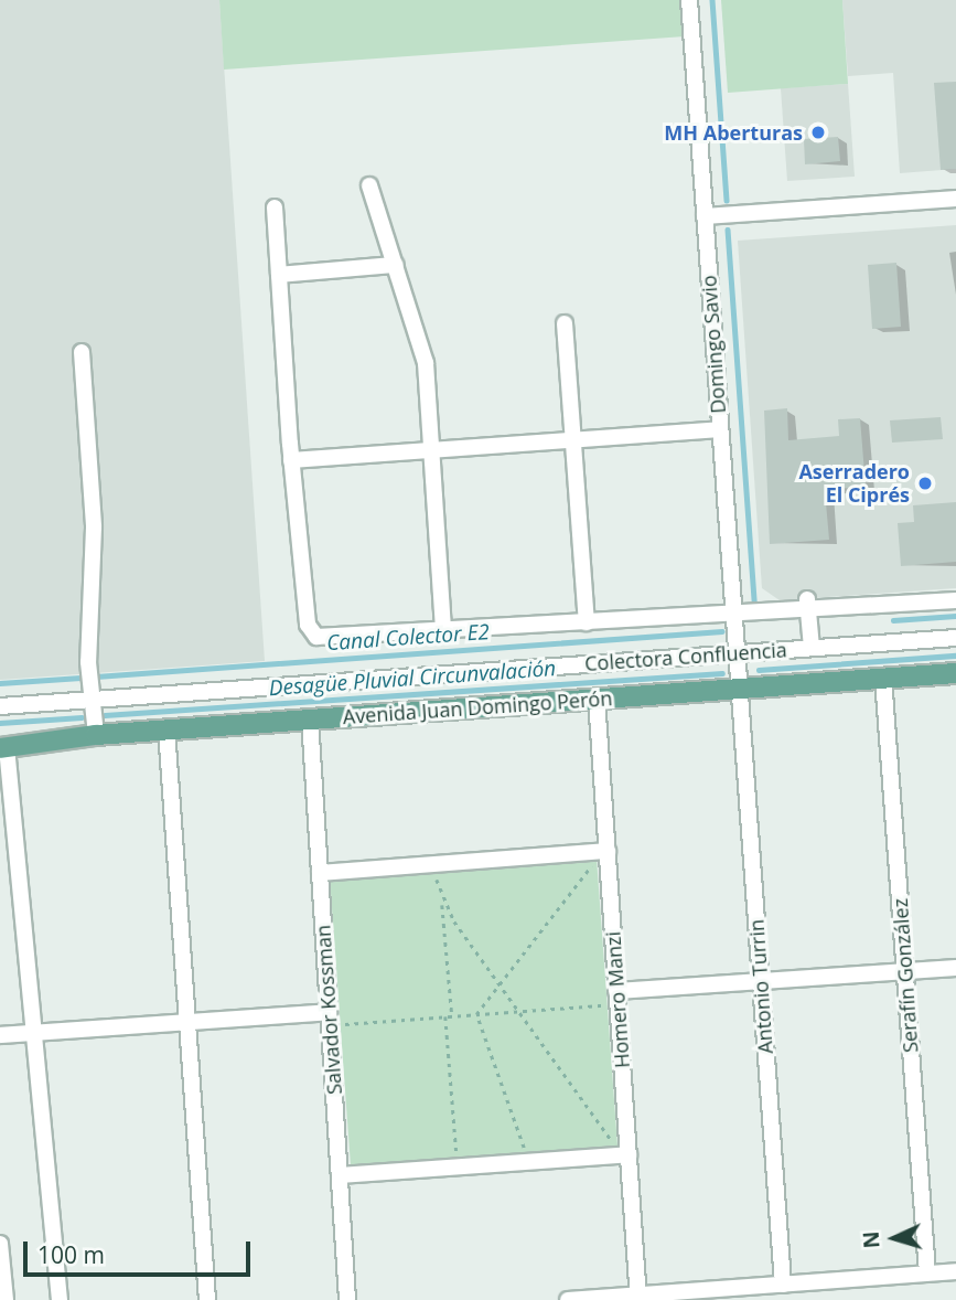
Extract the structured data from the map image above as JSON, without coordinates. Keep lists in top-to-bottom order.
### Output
{
  "streets": {
    "main road": ["Avenida Juan Domingo Perón"],
    "street": [
      "Domingo Savio",
      "Colectora Confluencia",
      "Serafín González",
      "Antonio Turrin",
      "Homero Manzi",
      "Salvador Kossman"
    ]
  },
  "crossings": [
    ["Domingo Savio", "Colectora Confluencia"],
    ["Domingo Savio", "Avenida Juan Domingo Perón"],
    ["Domingo Savio", "Antonio Turrin"],
    ["Avenida Juan Domingo Perón", "Serafín González"],
    ["Avenida Juan Domingo Perón", "Antonio Turrin"],
    ["Avenida Juan Domingo Perón", "Homero Manzi"],
    ["Avenida Juan Domingo Perón", "Salvador Kossman"]
  ],
  "water": ["Canal Colector E2", "Desagüe Pluvial Circunvalación"],
  "places": ["MH Aberturas", "Aserradero El Ciprés"],
  "scale_bar": "100 m",
  "north": "left"
}
